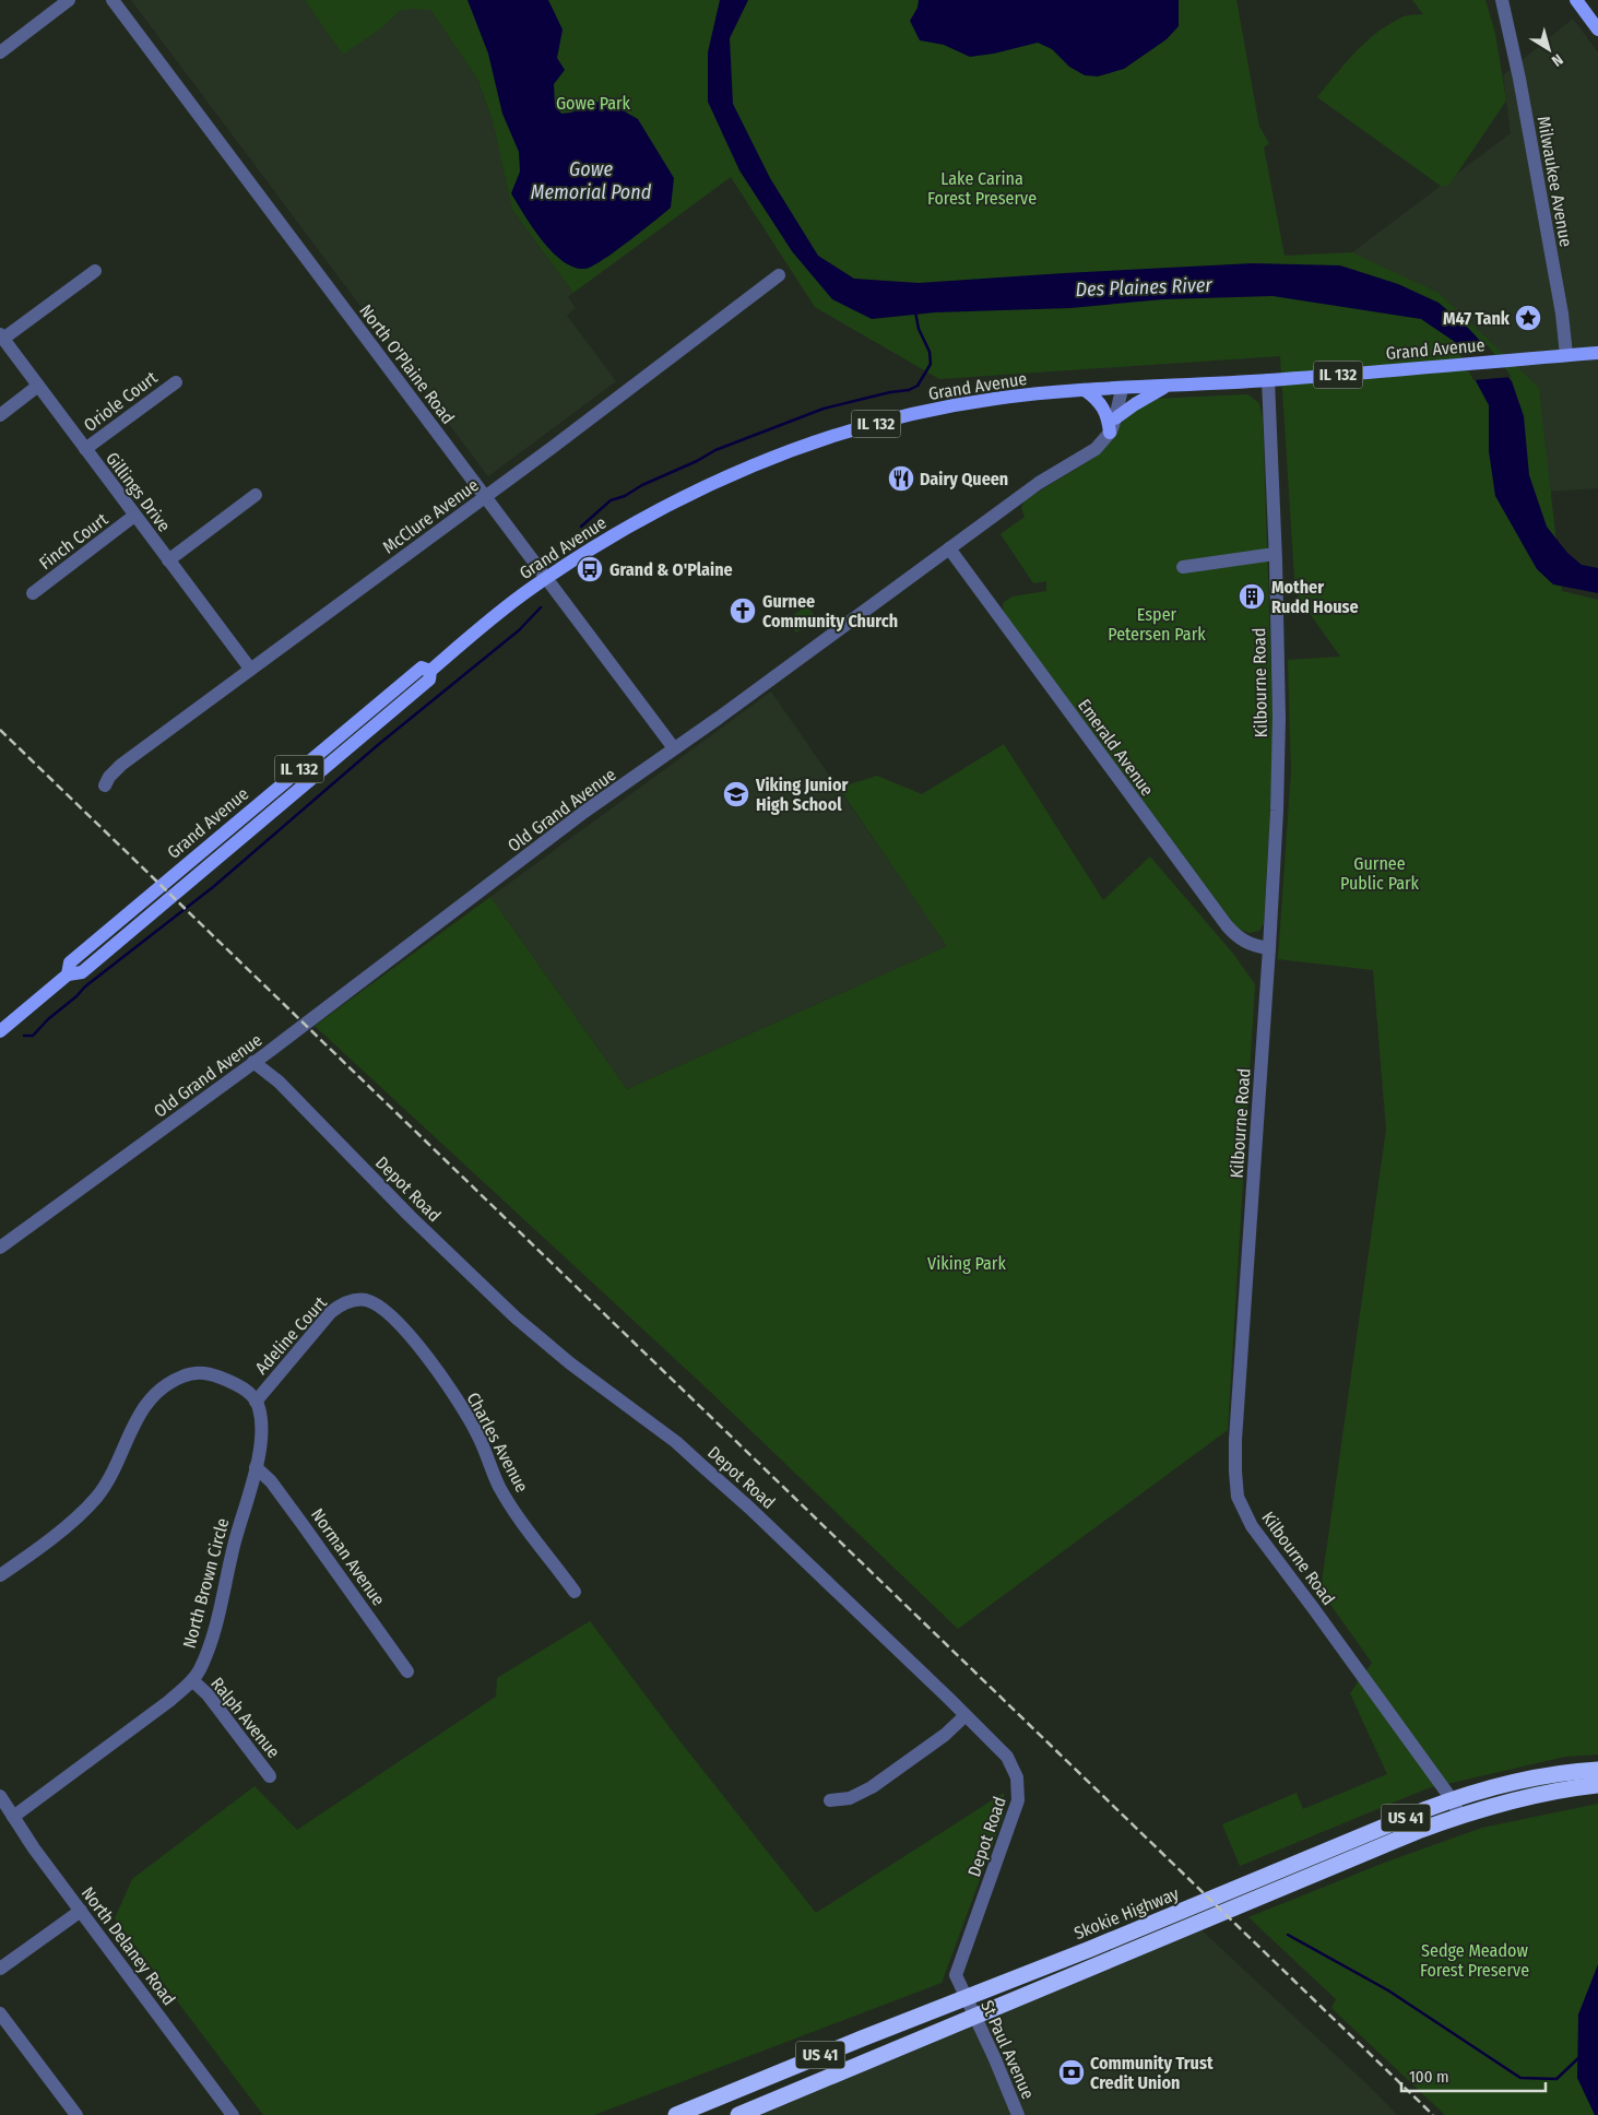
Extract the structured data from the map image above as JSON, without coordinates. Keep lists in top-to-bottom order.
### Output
{
  "streets": {
    "highway": ["US 41", "Skokie Highway"],
    "main road": ["Grand Avenue", "IL 132"],
    "street": [
      "Milwaukee Avenue",
      "North O'Plaine Road",
      "Oriole Court",
      "Gillings Drive",
      "McClure Avenue",
      "Finch Court",
      "Kilbourne Road",
      "Emerald Avenue",
      "Old Grand Avenue",
      "Depot Road",
      "Adeline Court",
      "Charles Avenue",
      "Norman Avenue",
      "North Brown Circle",
      "Ralph Avenue",
      "North Delaney Road",
      "St Paul Avenue"
    ]
  },
  "crossings": [
    ["Milwaukee Avenue", "Grand Avenue"],
    ["Grand Avenue", "North O'Plaine Road"],
    ["Grand Avenue", "Kilbourne Road"],
    ["Grand Avenue", "Old Grand Avenue"],
    ["North O'Plaine Road", "McClure Avenue"],
    ["North O'Plaine Road", "Old Grand Avenue"],
    ["Oriole Court", "Gillings Drive"],
    ["Gillings Drive", "McClure Avenue"],
    ["Gillings Drive", "Finch Court"],
    ["Kilbourne Road", "Emerald Avenue"],
    ["Kilbourne Road", "Skokie Highway"],
    ["Emerald Avenue", "Old Grand Avenue"],
    ["Old Grand Avenue", "Depot Road"],
    ["Depot Road", "Skokie Highway"],
    ["Depot Road", "St Paul Avenue"],
    ["Adeline Court", "Charles Avenue"],
    ["Adeline Court", "North Brown Circle"],
    ["Norman Avenue", "North Brown Circle"],
    ["North Brown Circle", "Ralph Avenue"],
    ["North Brown Circle", "North Delaney Road"],
    ["Skokie Highway", "St Paul Avenue"]
  ],
  "water": ["Gowe Memorial Pond", "Des Plaines River"],
  "parks": [
    "Gowe Park",
    "Lake Carina Forest Preserve",
    "Esper Petersen Park",
    "Gurnee Public Park",
    "Viking Park",
    "Sedge Meadow Forest Preserve"
  ],
  "places": {
    "place": ["M47 Tank"],
    "restaurant": ["Dairy Queen"],
    "bus stop": ["Grand & O'Plaine"],
    "building": ["Mother Rudd House"],
    "church": ["Gurnee Community Church"],
    "school or university": ["Viking Junior High School"],
    "bank": ["Community Trust Credit Union"]
  },
  "scale_bar": "100 m",
  "north": "bottom right"
}
